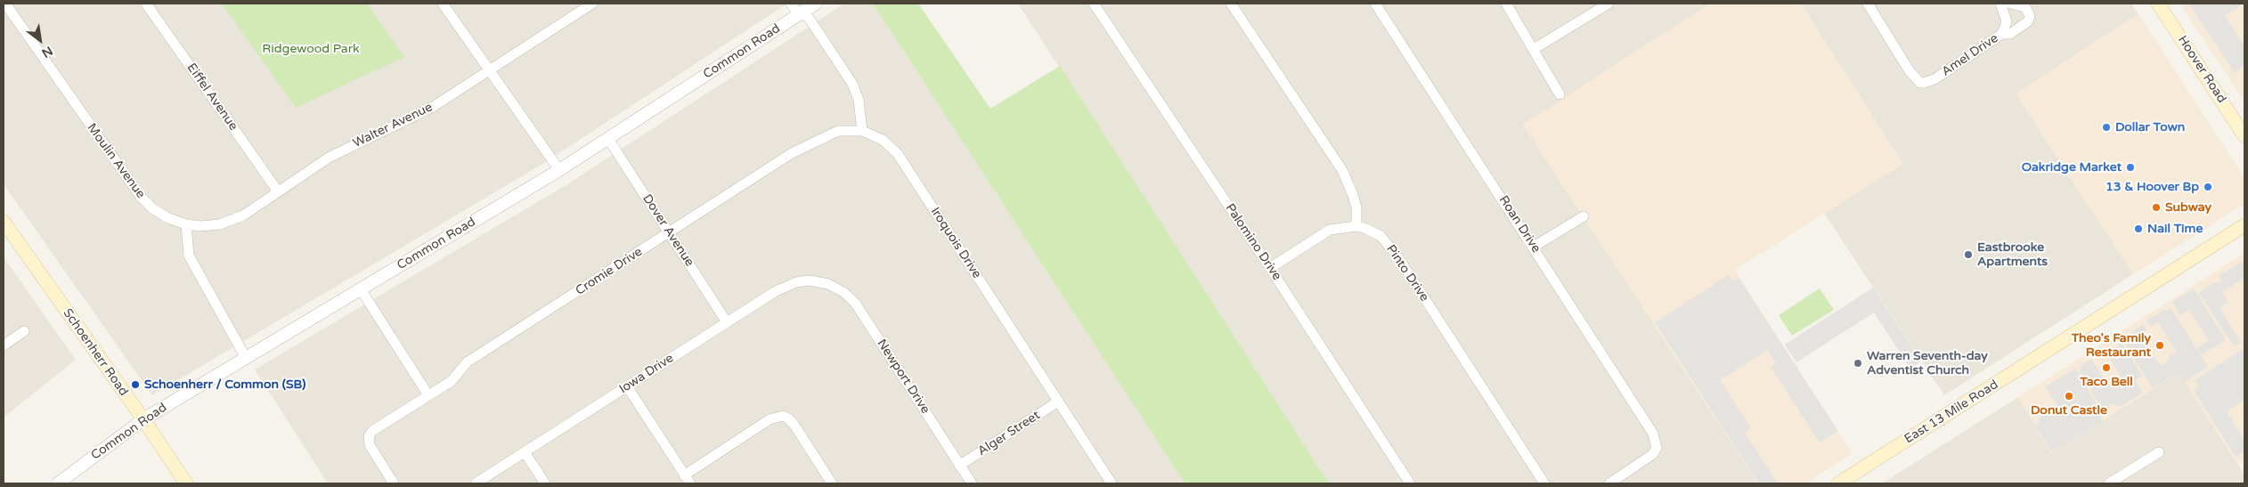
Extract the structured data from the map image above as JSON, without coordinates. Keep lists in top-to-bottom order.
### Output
{
  "streets": {
    "main road": ["Hoover Road", "Schoenherr Road", "East 13 Mile Road"],
    "street": [
      "Common Road",
      "Amel Drive",
      "Eiffel Avenue",
      "Walter Avenue",
      "Moulin Avenue",
      "Roan Drive",
      "Dover Avenue",
      "Palomino Drive",
      "Iroquois Drive",
      "Cromie Drive",
      "Pinto Drive",
      "Iowa Drive",
      "Newport Drive",
      "Alger Street"
    ]
  },
  "crossings": [
    ["Common Road", "Dover Avenue"],
    ["Common Road", "Schoenherr Road"],
    ["Eiffel Avenue", "Walter Avenue"],
    ["Walter Avenue", "Moulin Avenue"],
    ["Dover Avenue", "Cromie Drive"],
    ["Dover Avenue", "Iowa Drive"],
    ["Iroquois Drive", "Cromie Drive"],
    ["Iroquois Drive", "Alger Street"],
    ["Iowa Drive", "Newport Drive"],
    ["Newport Drive", "Alger Street"]
  ],
  "parks": ["Ridgewood Park"],
  "places": [
    "Dollar Town",
    "Oakridge Market",
    "13 & Hoover Bp",
    "Subway",
    "Nail Time",
    "Eastbrooke Apartments",
    "Theo's Family Restaurant",
    "Warren Seventh-day Adventist Church",
    "Taco Bell",
    "Schoenherr / Common (SB)",
    "Donut Castle"
  ],
  "north": "bottom right"
}
